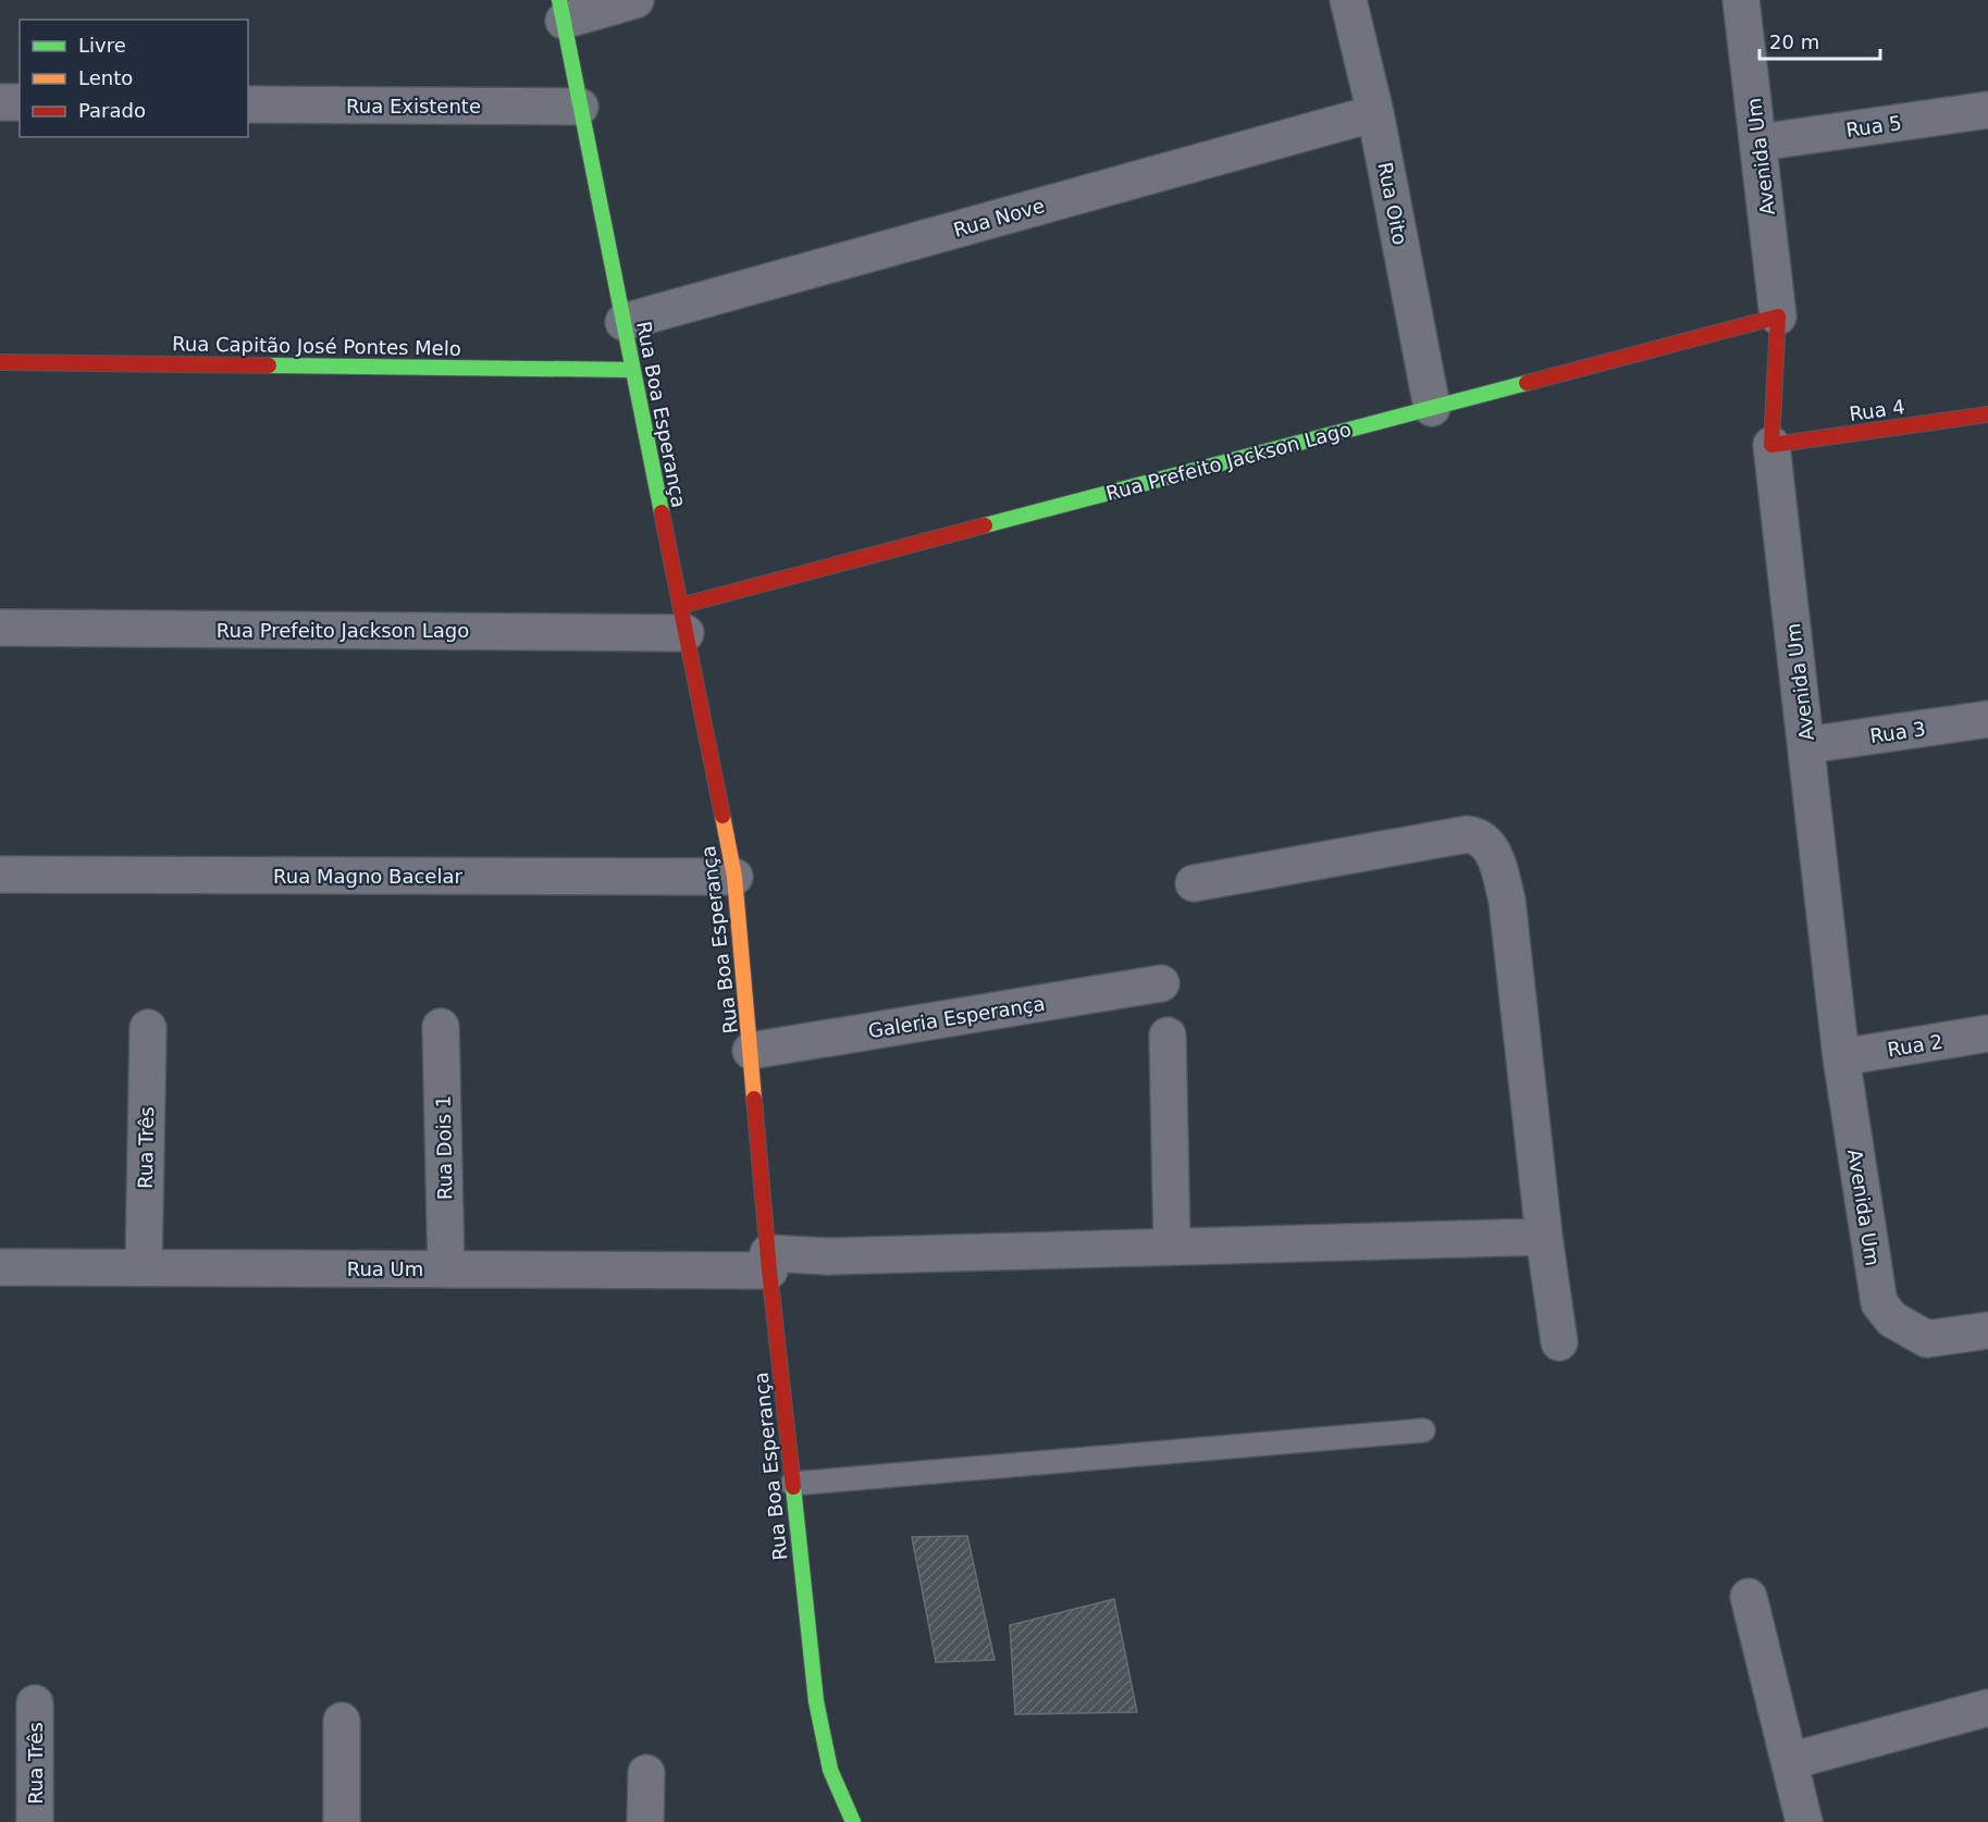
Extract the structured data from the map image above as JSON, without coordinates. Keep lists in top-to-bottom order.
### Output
{
  "streets": {
    "street": [
      "Rua Existente",
      "Rua 5",
      "Avenida Um",
      "Rua Oito",
      "Rua Nove",
      "Rua Capitão José Pontes Melo",
      "Rua 4",
      "Rua Boa Esperança",
      "Rua Prefeito Jackson Lago",
      "Rua 3",
      "Rua Magno Bacelar",
      "Galeria Esperança",
      "Rua 2",
      "Rua Três",
      "Rua Dois 1",
      "Rua Um"
    ]
  },
  "crossings": [
    ["Rua Existente", "Rua Boa Esperança"],
    ["Rua 5", "Avenida Um"],
    ["Avenida Um", "Rua 4"],
    ["Avenida Um", "Rua Prefeito Jackson Lago"],
    ["Avenida Um", "Rua 3"],
    ["Avenida Um", "Rua 2"],
    ["Rua Oito", "Rua Nove"],
    ["Rua Oito", "Rua Prefeito Jackson Lago"],
    ["Rua Nove", "Rua Boa Esperança"],
    ["Rua Capitão José Pontes Melo", "Rua Boa Esperança"],
    ["Rua Boa Esperança", "Rua Prefeito Jackson Lago"],
    ["Rua Boa Esperança", "Rua Magno Bacelar"],
    ["Rua Boa Esperança", "Galeria Esperança"],
    ["Rua Boa Esperança", "Rua Um"],
    ["Rua Três", "Rua Um"],
    ["Rua Dois 1", "Rua Um"]
  ],
  "legend": ["Livre", "Lento", "Parado"],
  "scale_bar": "20 m"
}
